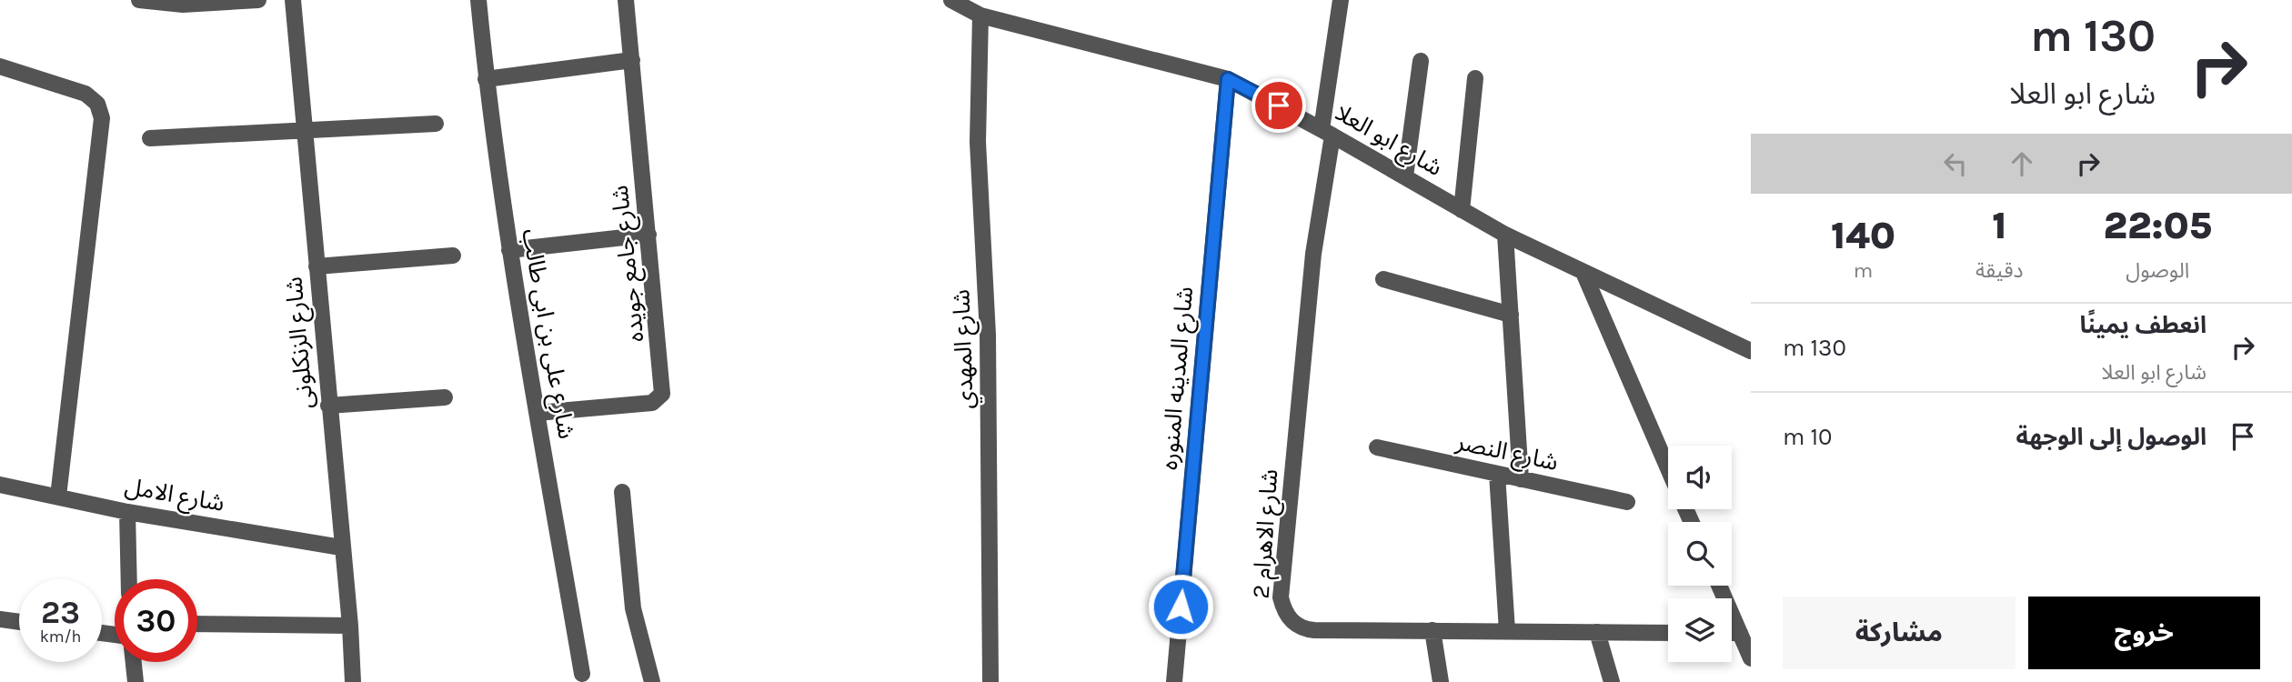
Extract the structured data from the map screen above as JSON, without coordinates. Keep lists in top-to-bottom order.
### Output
{
  "streets": {
    "street": [
      "شارع ابو العلا",
      "شارع جامع جويده",
      "شارع على بن ابى طالب",
      "شارع الزنكلونى",
      "شارع المهدي",
      "شارع المدينه المنوره",
      "شارع النصر",
      "شارع الامل",
      "شارع الاهرام 2"
    ]
  },
  "crossings": [
    ["شارع ابو العلا", "شارع المهدي"],
    ["شارع ابو العلا", "شارع المدينه المنوره"],
    ["شارع ابو العلا", "شارع الاهرام 2"],
    ["شارع جامع جويده", "شارع على بن ابى طالب"],
    ["شارع الزنكلونى", "شارع الامل"]
  ],
  "page": {
    "turn": ["130 m", "شارع ابو العلا"],
    "eta": [
      "22:05",
      "الوصول",
      "1",
      "دقيقة",
      "140",
      "m"
    ],
    "list": [
      {
        "name": "انعطف يمينًا",
        "note": "شارع ابو العلا",
        "value": "130 m"
      },
      {
        "name": "الوصول إلى الوجهة",
        "value": "10 m"
      }
    ],
    "speed": "23 km/h",
    "limit": "30",
    "buttons": ["خروج", "مشاركة"]
  }
}
